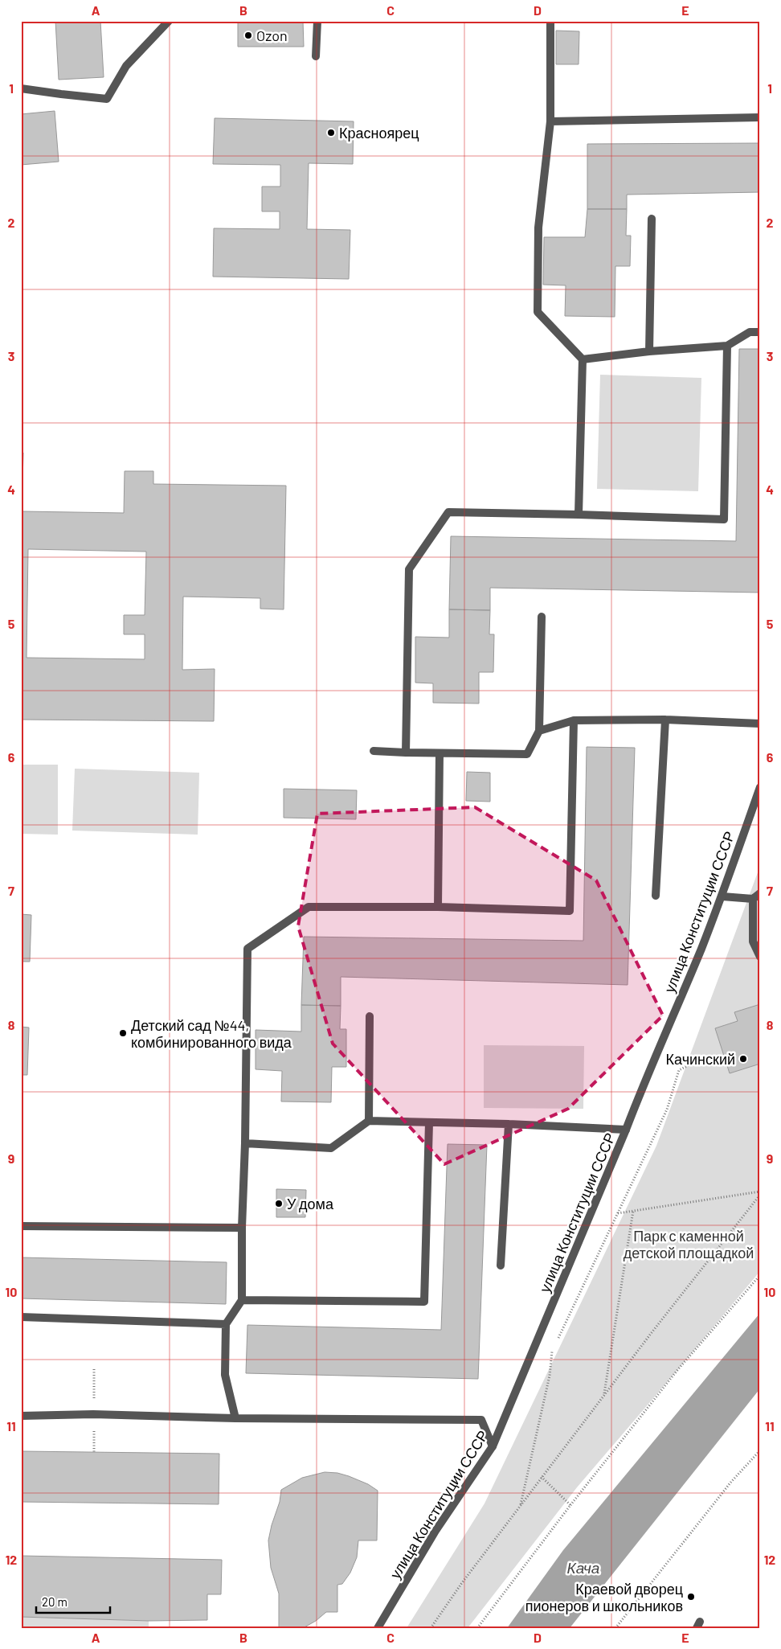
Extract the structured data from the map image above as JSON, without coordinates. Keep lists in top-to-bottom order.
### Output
{
  "streets": {
    "street": ["улица Конституции СССР"]
  },
  "water": ["Кача"],
  "parks": ["Парк с каменной детской площадкой"],
  "places": [
    "Ozon",
    "Красноярец",
    "Детский сад №44, комбинированного вида",
    "Качинский",
    "У дома",
    "Краевой дворец пионеров и школьников"
  ],
  "scale_bar": "20 m",
  "grid": {
    "columns": [
      "A",
      "B",
      "C",
      "D",
      "E"
    ],
    "rows": [
      "1",
      "2",
      "3",
      "4",
      "5",
      "6",
      "7",
      "8",
      "9",
      "10",
      "11",
      "12"
    ]
  }
}
